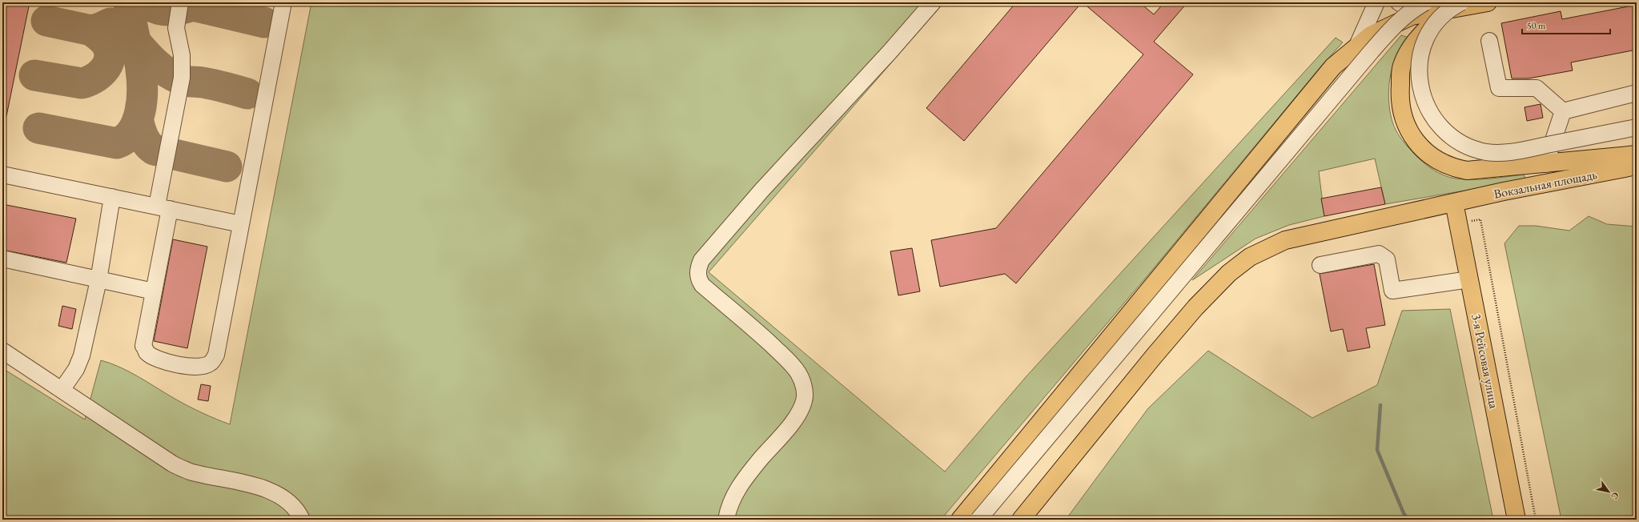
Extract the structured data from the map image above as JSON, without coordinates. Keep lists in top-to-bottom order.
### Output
{
  "streets": {
    "main road": ["Вокзальная площадь", "3-я Рейсовая улица"]
  },
  "crossings": [
    ["Вокзальная площадь", "3-я Рейсовая улица"]
  ],
  "scale_bar": "50 m",
  "north": "bottom right"
}
